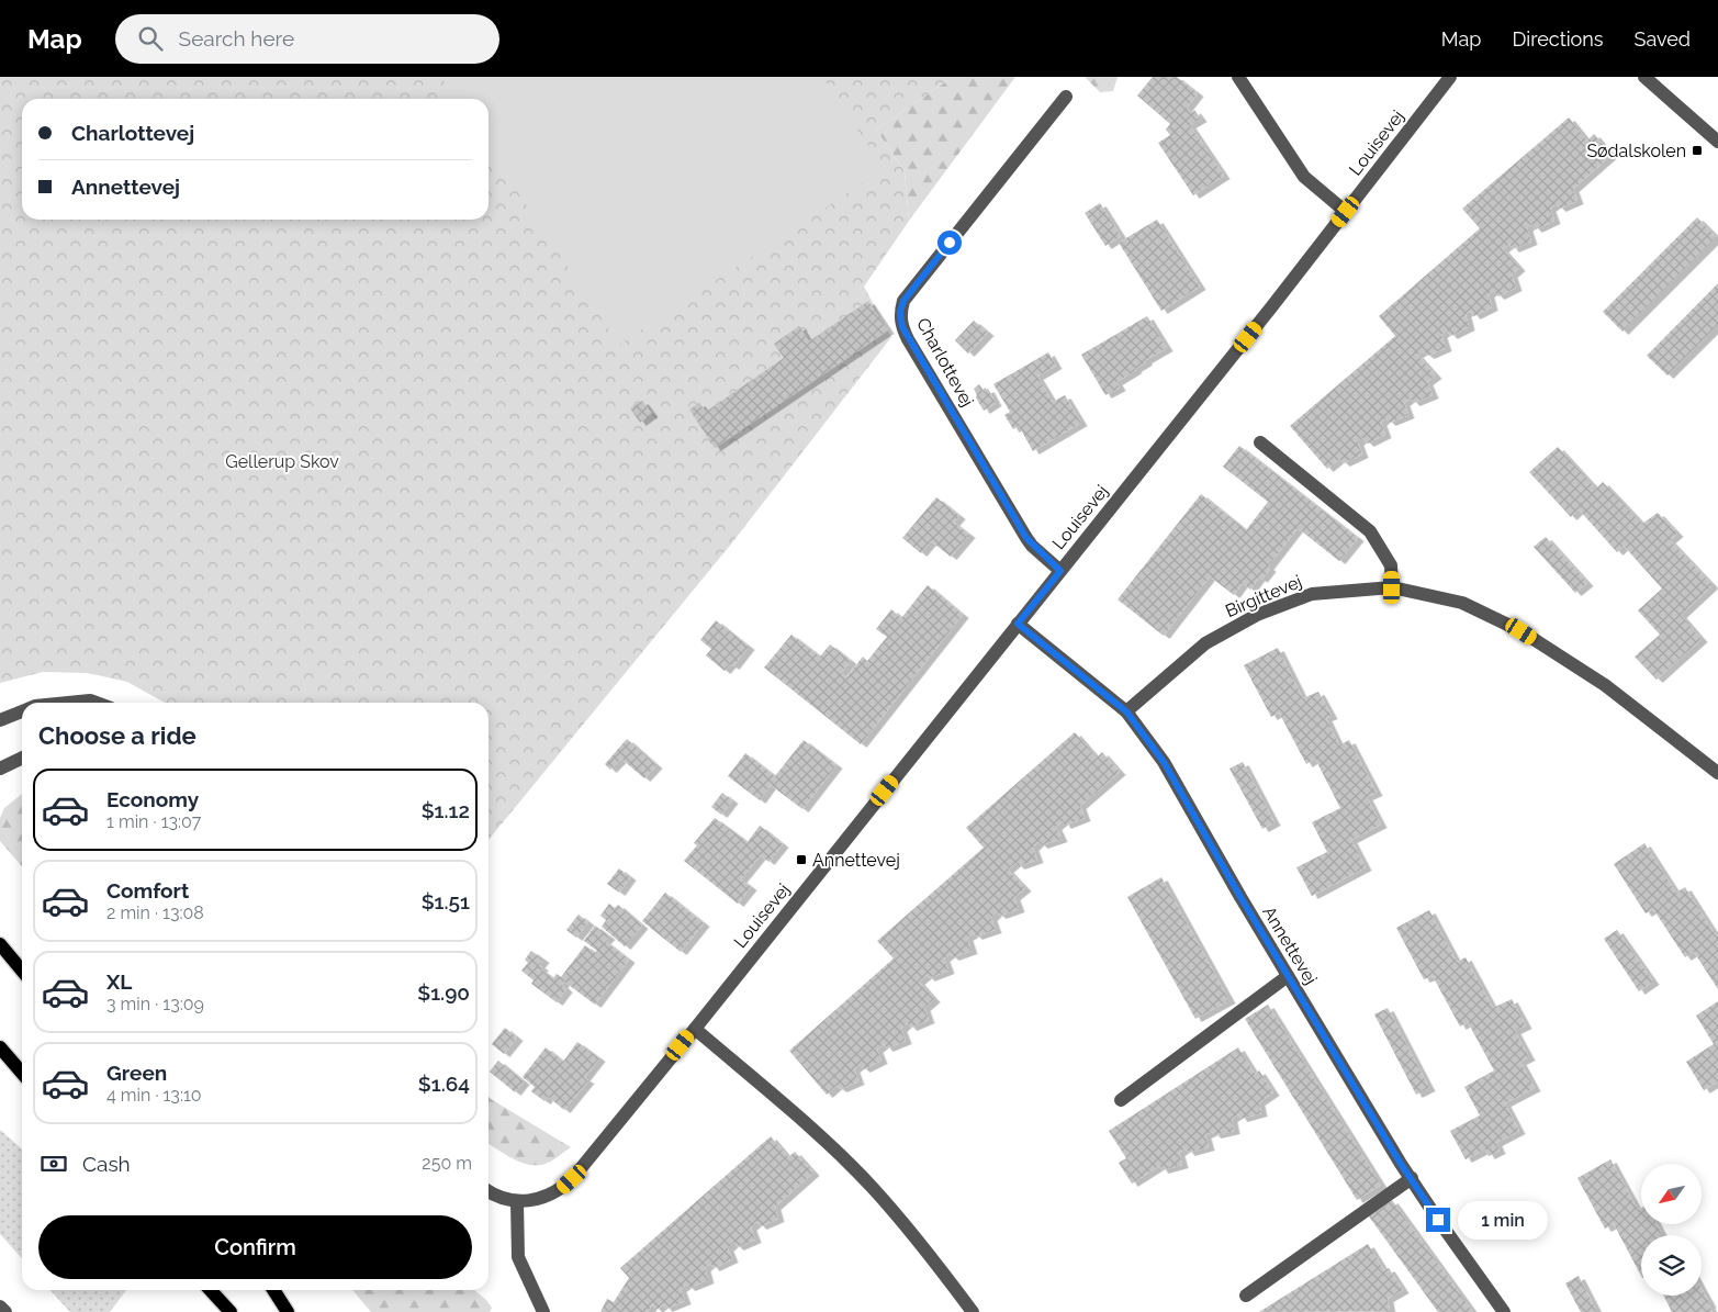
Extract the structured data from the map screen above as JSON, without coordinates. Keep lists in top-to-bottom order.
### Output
{
  "streets": {
    "street": [
      "Louisevej",
      "Charlottevej",
      "Birgittevej",
      "Annettevej"
    ]
  },
  "crossings": [
    ["Louisevej", "Charlottevej"],
    ["Louisevej", "Annettevej"],
    ["Birgittevej", "Annettevej"]
  ],
  "parks": ["Gellerup Skov"],
  "places": {
    "transit": ["Sødalskolen", "Annettevej"]
  },
  "north": "bottom left",
  "page": {
    "header": "Map",
    "search": "Search here",
    "nav": ["Map", "Directions", "Saved"],
    "banner": ["Charlottevej", "Annettevej"],
    "heading": "Choose a ride",
    "list": [
      {
        "name": "Economy",
        "note": "1 min · 13:07",
        "value": "$1.12"
      },
      {
        "name": "Comfort",
        "note": "2 min · 13:08",
        "value": "$1.51"
      },
      {
        "name": "XL",
        "note": "3 min · 13:09",
        "value": "$1.90"
      },
      {
        "name": "Green",
        "note": "4 min · 13:10",
        "value": "$1.64"
      }
    ],
    "pay": ["Cash", "250 m"],
    "bubble": "1 min",
    "buttons": "Confirm"
  }
}
